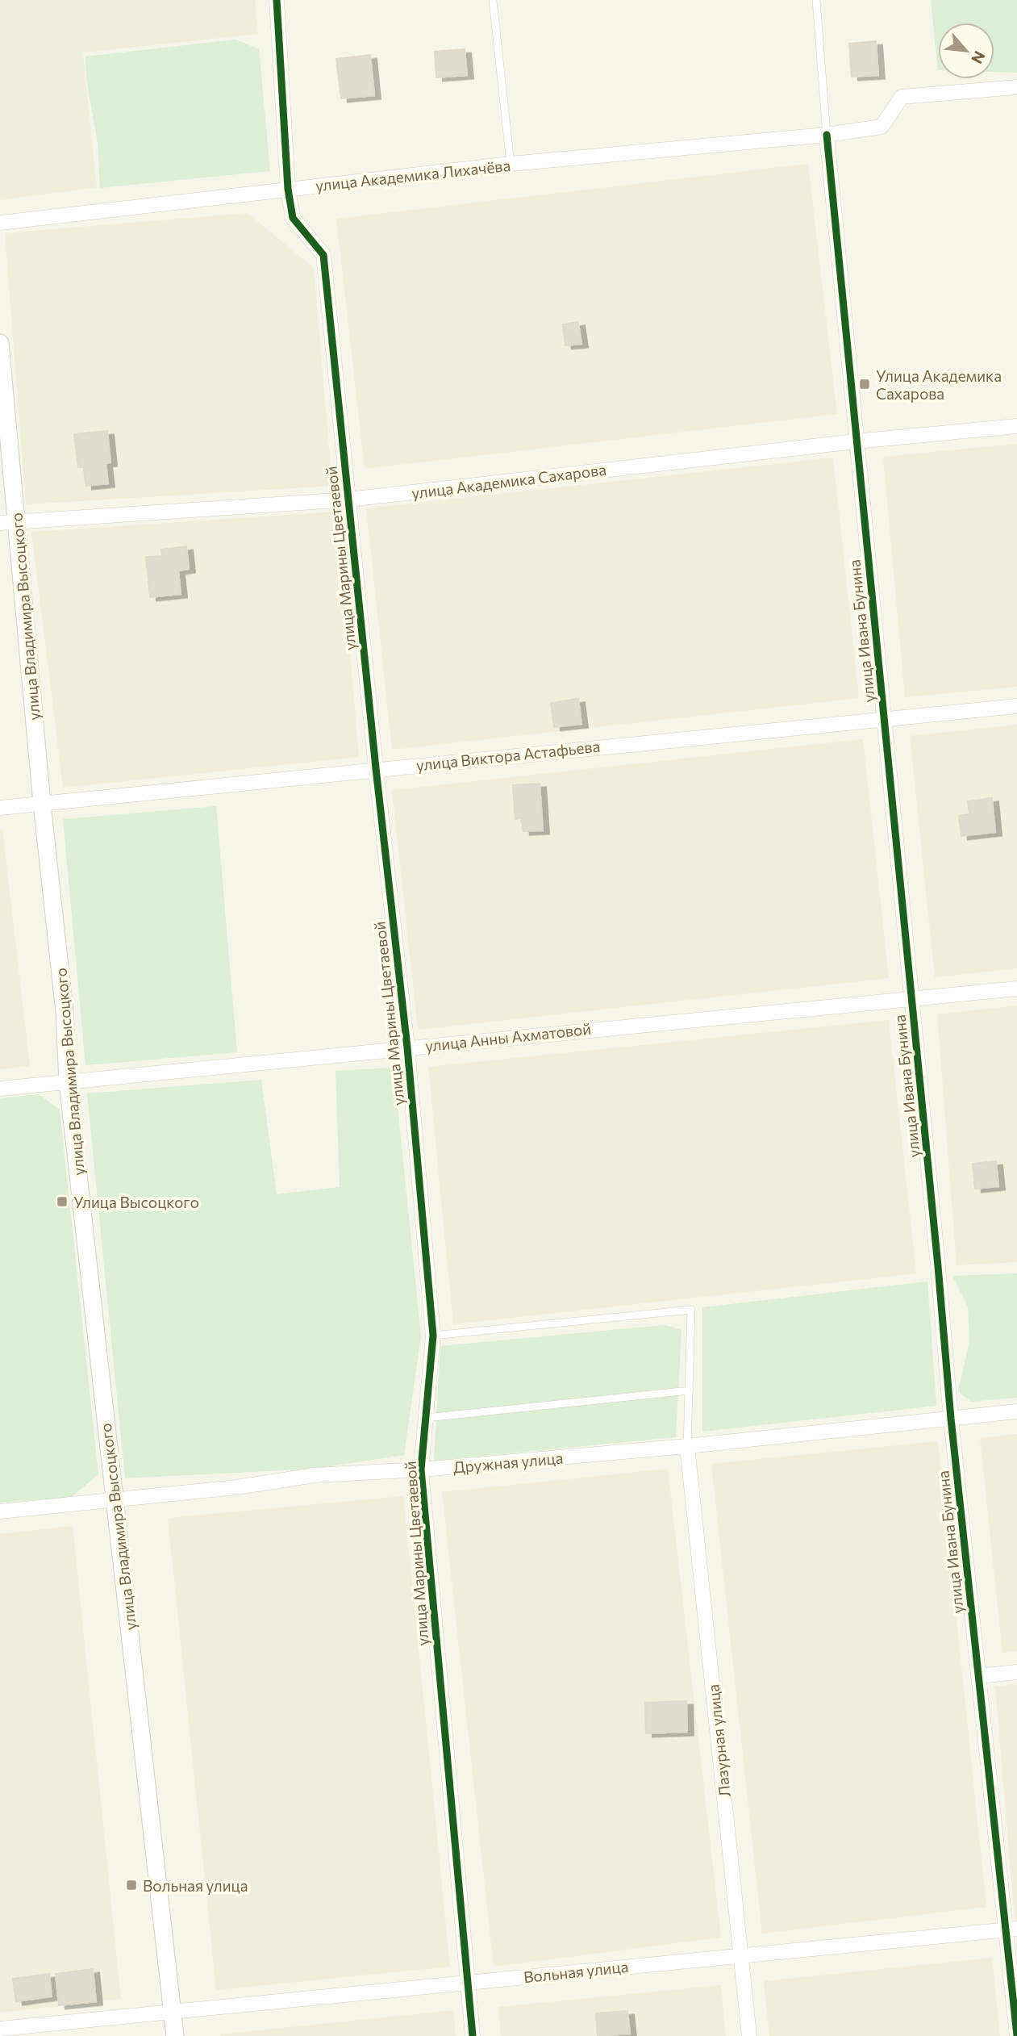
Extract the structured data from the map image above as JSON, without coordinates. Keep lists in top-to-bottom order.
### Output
{
  "streets": {
    "street": [
      "улица Академика Лихачёва",
      "улица Академика Сахарова",
      "улица Марины Цветаевой",
      "улица Владимира Высоцкого",
      "улица Ивана Бунина",
      "улица Виктора Астафьева",
      "улица Анны Ахматовой",
      "Дружная улица",
      "Лазурная улица",
      "Вольная улица"
    ]
  },
  "crossings": [
    ["улица Академика Лихачёва", "улица Марины Цветаевой"],
    ["улица Академика Лихачёва", "улица Ивана Бунина"],
    ["улица Академика Сахарова", "улица Марины Цветаевой"],
    ["улица Академика Сахарова", "улица Владимира Высоцкого"],
    ["улица Академика Сахарова", "улица Ивана Бунина"],
    ["улица Марины Цветаевой", "улица Виктора Астафьева"],
    ["улица Марины Цветаевой", "улица Анны Ахматовой"],
    ["улица Марины Цветаевой", "Дружная улица"],
    ["улица Марины Цветаевой", "Вольная улица"],
    ["улица Владимира Высоцкого", "улица Виктора Астафьева"],
    ["улица Владимира Высоцкого", "улица Анны Ахматовой"],
    ["улица Владимира Высоцкого", "Дружная улица"],
    ["улица Владимира Высоцкого", "Вольная улица"],
    ["улица Ивана Бунина", "улица Виктора Астафьева"],
    ["улица Ивана Бунина", "улица Анны Ахматовой"],
    ["улица Ивана Бунина", "Дружная улица"],
    ["улица Ивана Бунина", "Вольная улица"],
    ["Дружная улица", "Лазурная улица"],
    ["Лазурная улица", "Вольная улица"]
  ],
  "places": {
    "transit": ["Улица Академика Сахарова", "Улица Высоцкого", "Вольная улица"]
  },
  "north": "bottom right"
}
